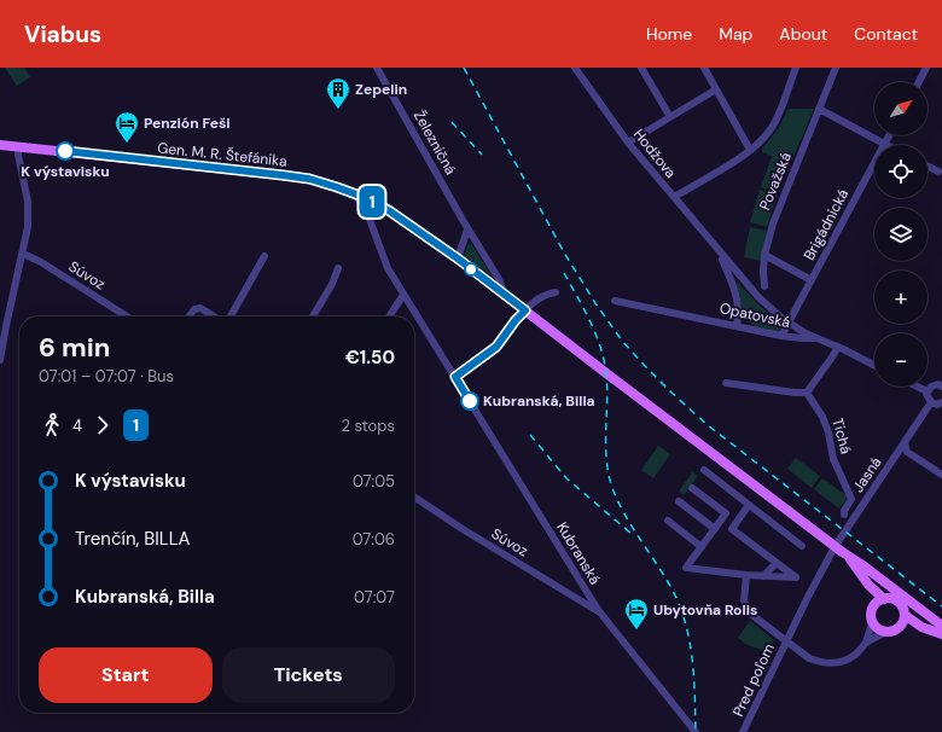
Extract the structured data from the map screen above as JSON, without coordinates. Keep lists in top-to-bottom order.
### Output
{
  "streets": {
    "main road": ["Gen. M. R. Štefánika"],
    "street": [
      "Železničná",
      "Hodžova",
      "Považská",
      "Brigádnická",
      "Súvoz",
      "Opatovská",
      "Tichá",
      "Jasná",
      "Kubranská",
      "Pred poľom"
    ]
  },
  "crossings": [
    ["Železničná", "Gen. M. R. Štefánika"],
    ["Hodžova", "Považská"],
    ["Hodžova", "Brigádnická"],
    ["Hodžova", "Opatovská"],
    ["Gen. M. R. Štefánika", "Kubranská"],
    ["Brigádnická", "Opatovská"],
    ["Súvoz", "Kubranská"],
    ["Jasná", "Pred poľom"]
  ],
  "places": {
    "building": ["Zepelin"],
    "hotel": ["Penzión Feši", "Ubytovňa Rolis"],
    "other": ["K výstavisku", "Kubranská, Billa"]
  },
  "lines": ["bus line 1"],
  "north": "top right",
  "page": {
    "header": "Viabus",
    "nav": [
      "Home",
      "Map",
      "About",
      "Contact"
    ],
    "on_map": "1",
    "map_buttons": ["+", "−"],
    "heading": ["6 min", "07:01 – 07:07 · Bus", "€1.50"],
    "legs": ["4", "1", "2 stops"],
    "list": [
      {
        "name": "K výstavisku",
        "value": "07:05"
      },
      {
        "name": "Trenčín, BILLA",
        "value": "07:06"
      },
      {
        "name": "Kubranská, Billa",
        "value": "07:07"
      }
    ],
    "buttons": ["Start", "Tickets"]
  }
}
